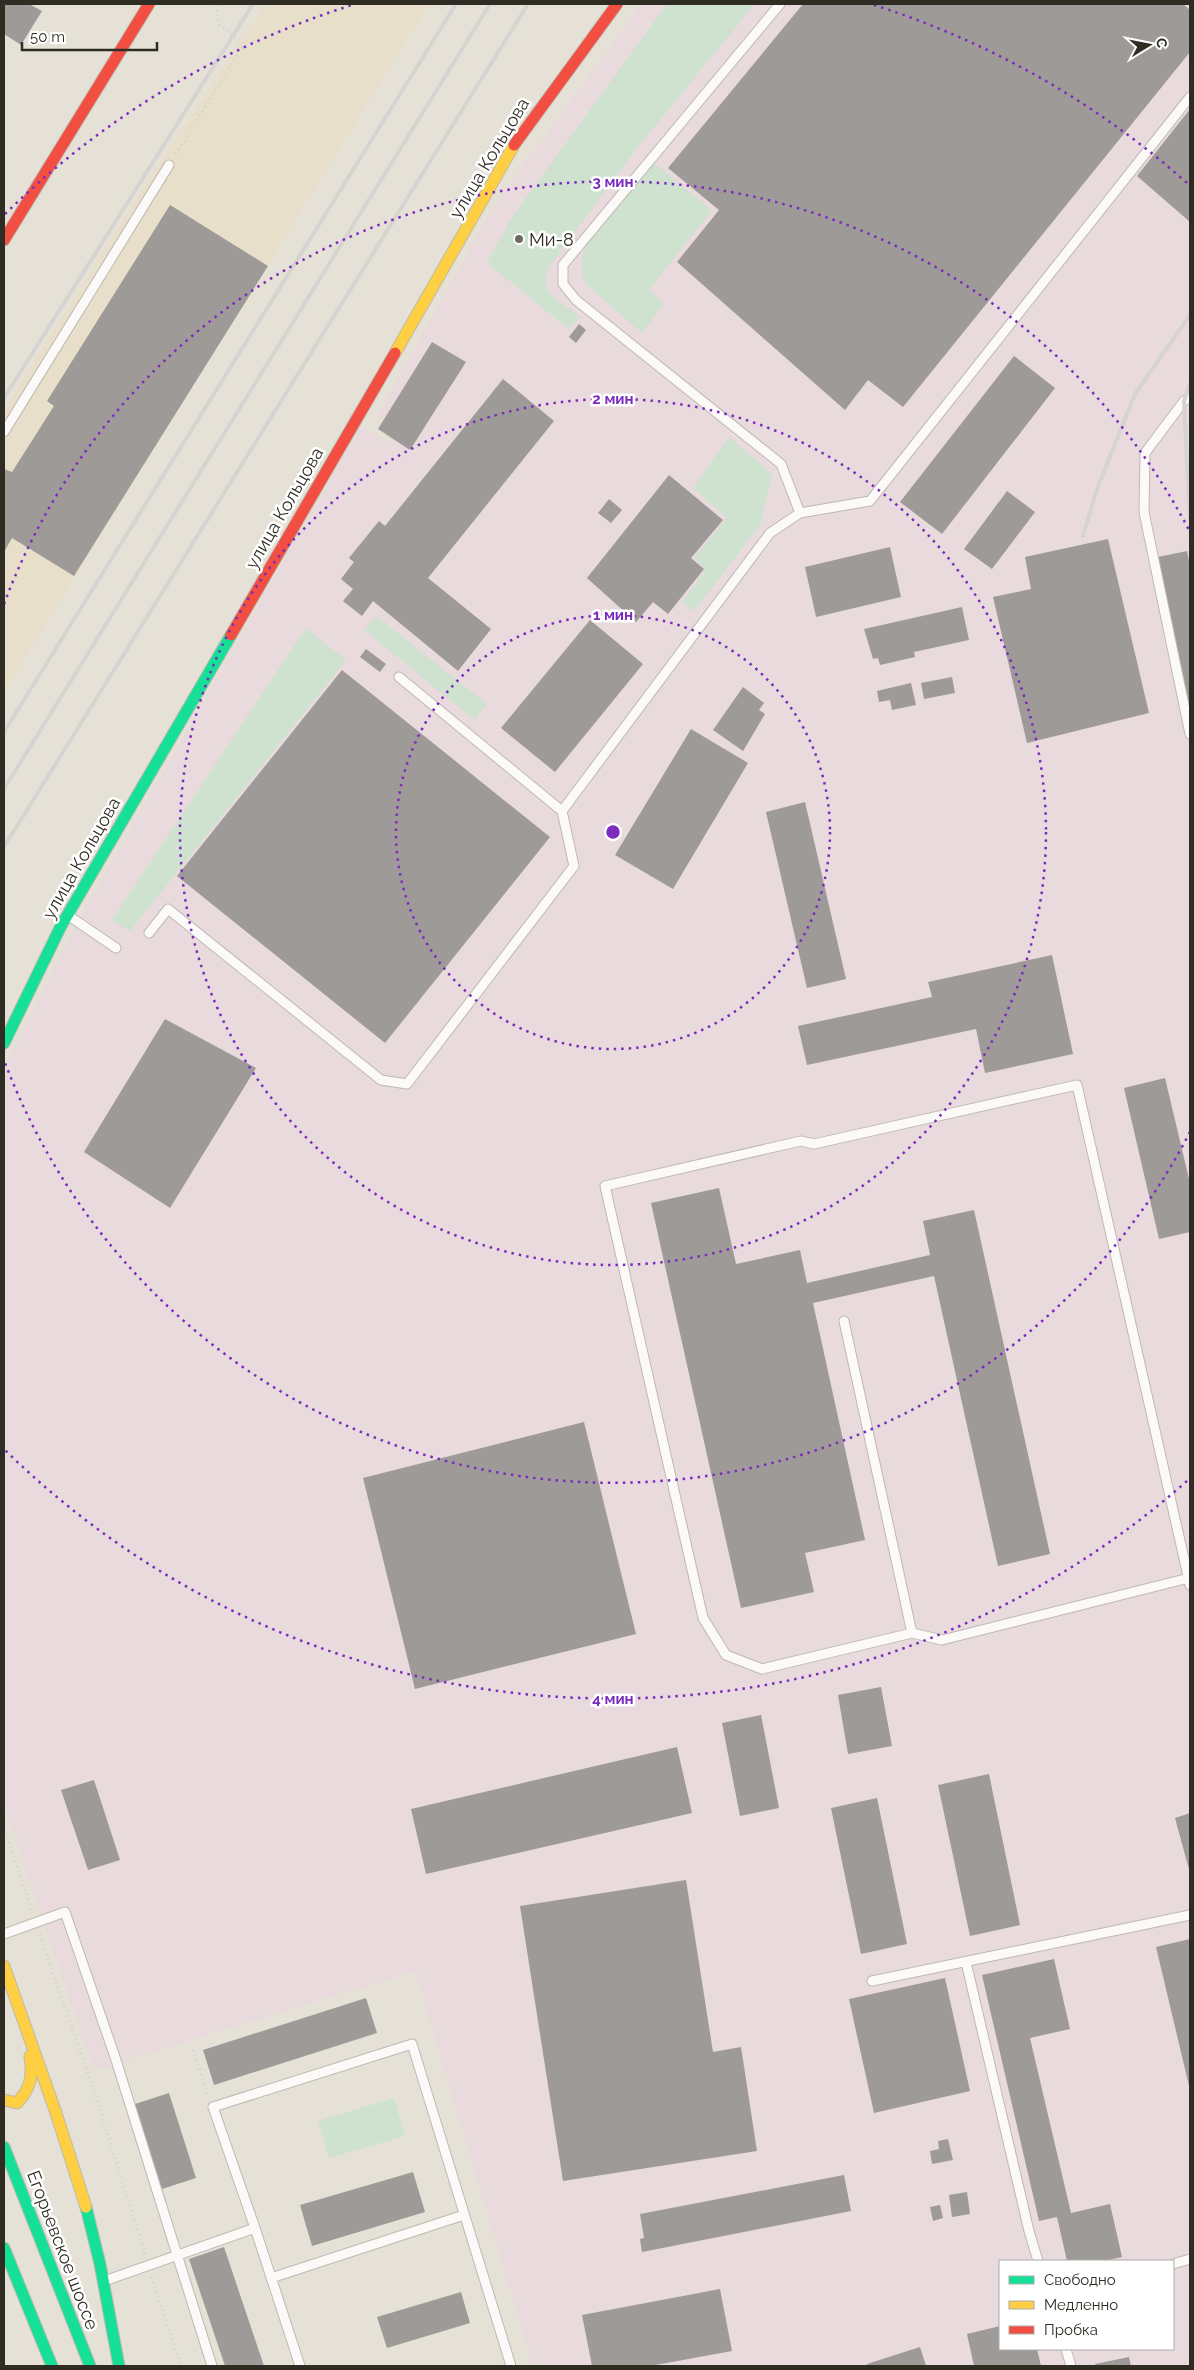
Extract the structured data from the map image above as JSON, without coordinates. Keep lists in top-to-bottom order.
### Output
{
  "streets": {
    "street": ["улица Кольцова", "Егорьевское шоссе"]
  },
  "places": ["Ми-8"],
  "legend": ["Свободно", "Медленно", "Пробка"],
  "scale_bar": "50 m",
  "north": "right",
  "rings": [
    "3 мин",
    "2 мин",
    "1 мин",
    "4 мин"
  ]
}
